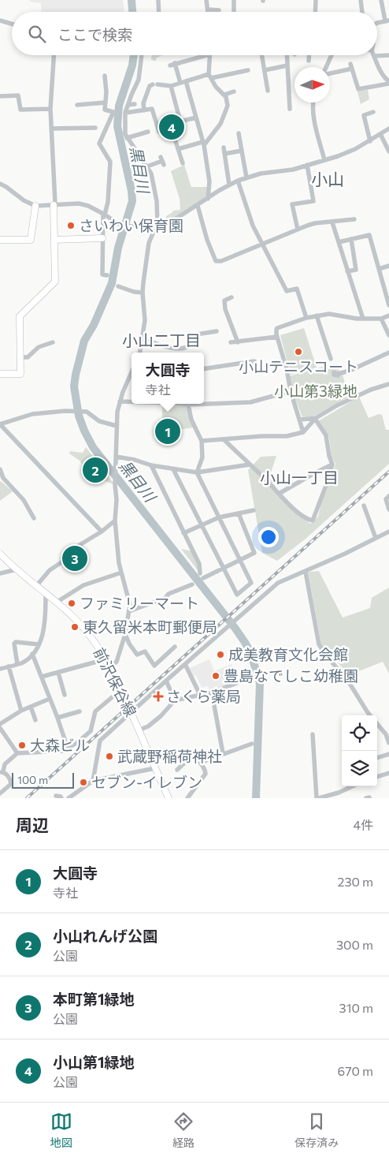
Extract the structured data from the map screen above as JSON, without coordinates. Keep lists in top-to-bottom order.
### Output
{
  "streets": {
    "street": ["前沢保谷線"]
  },
  "districts": ["小山", "小山二丁目", "小山一丁目"],
  "water": ["黒目川"],
  "parks": ["小山第3緑地"],
  "places": {
    "other": [
      "さいわい保育園",
      "小山テニスコート",
      "ファミリーマート",
      "東久留米本町郵便局",
      "成美教育文化会館",
      "豊島なでしこ幼稚園",
      "大森ビル",
      "武蔵野稲荷神社",
      "セブン-イレブン"
    ],
    "health": ["さくら薬局"]
  },
  "scale_bar": "100 m",
  "north": "right",
  "page": {
    "search": "ここで検索",
    "pins": [
      "4",
      "1",
      "2",
      "3"
    ],
    "popup": ["大圓寺", "寺社"],
    "scale": "100 m",
    "heading": ["周辺", "4件"],
    "list": [
      {
        "mark": "1",
        "name": "大圓寺",
        "note": "寺社",
        "value": "230 m"
      },
      {
        "mark": "2",
        "name": "小山れんげ公園",
        "note": "公園",
        "value": "300 m"
      },
      {
        "mark": "3",
        "name": "本町第1緑地",
        "note": "公園",
        "value": "310 m"
      },
      {
        "mark": "4",
        "name": "小山第1緑地",
        "note": "公園",
        "value": "670 m"
      }
    ],
    "nav": ["地図", "経路", "保存済み"]
  }
}
